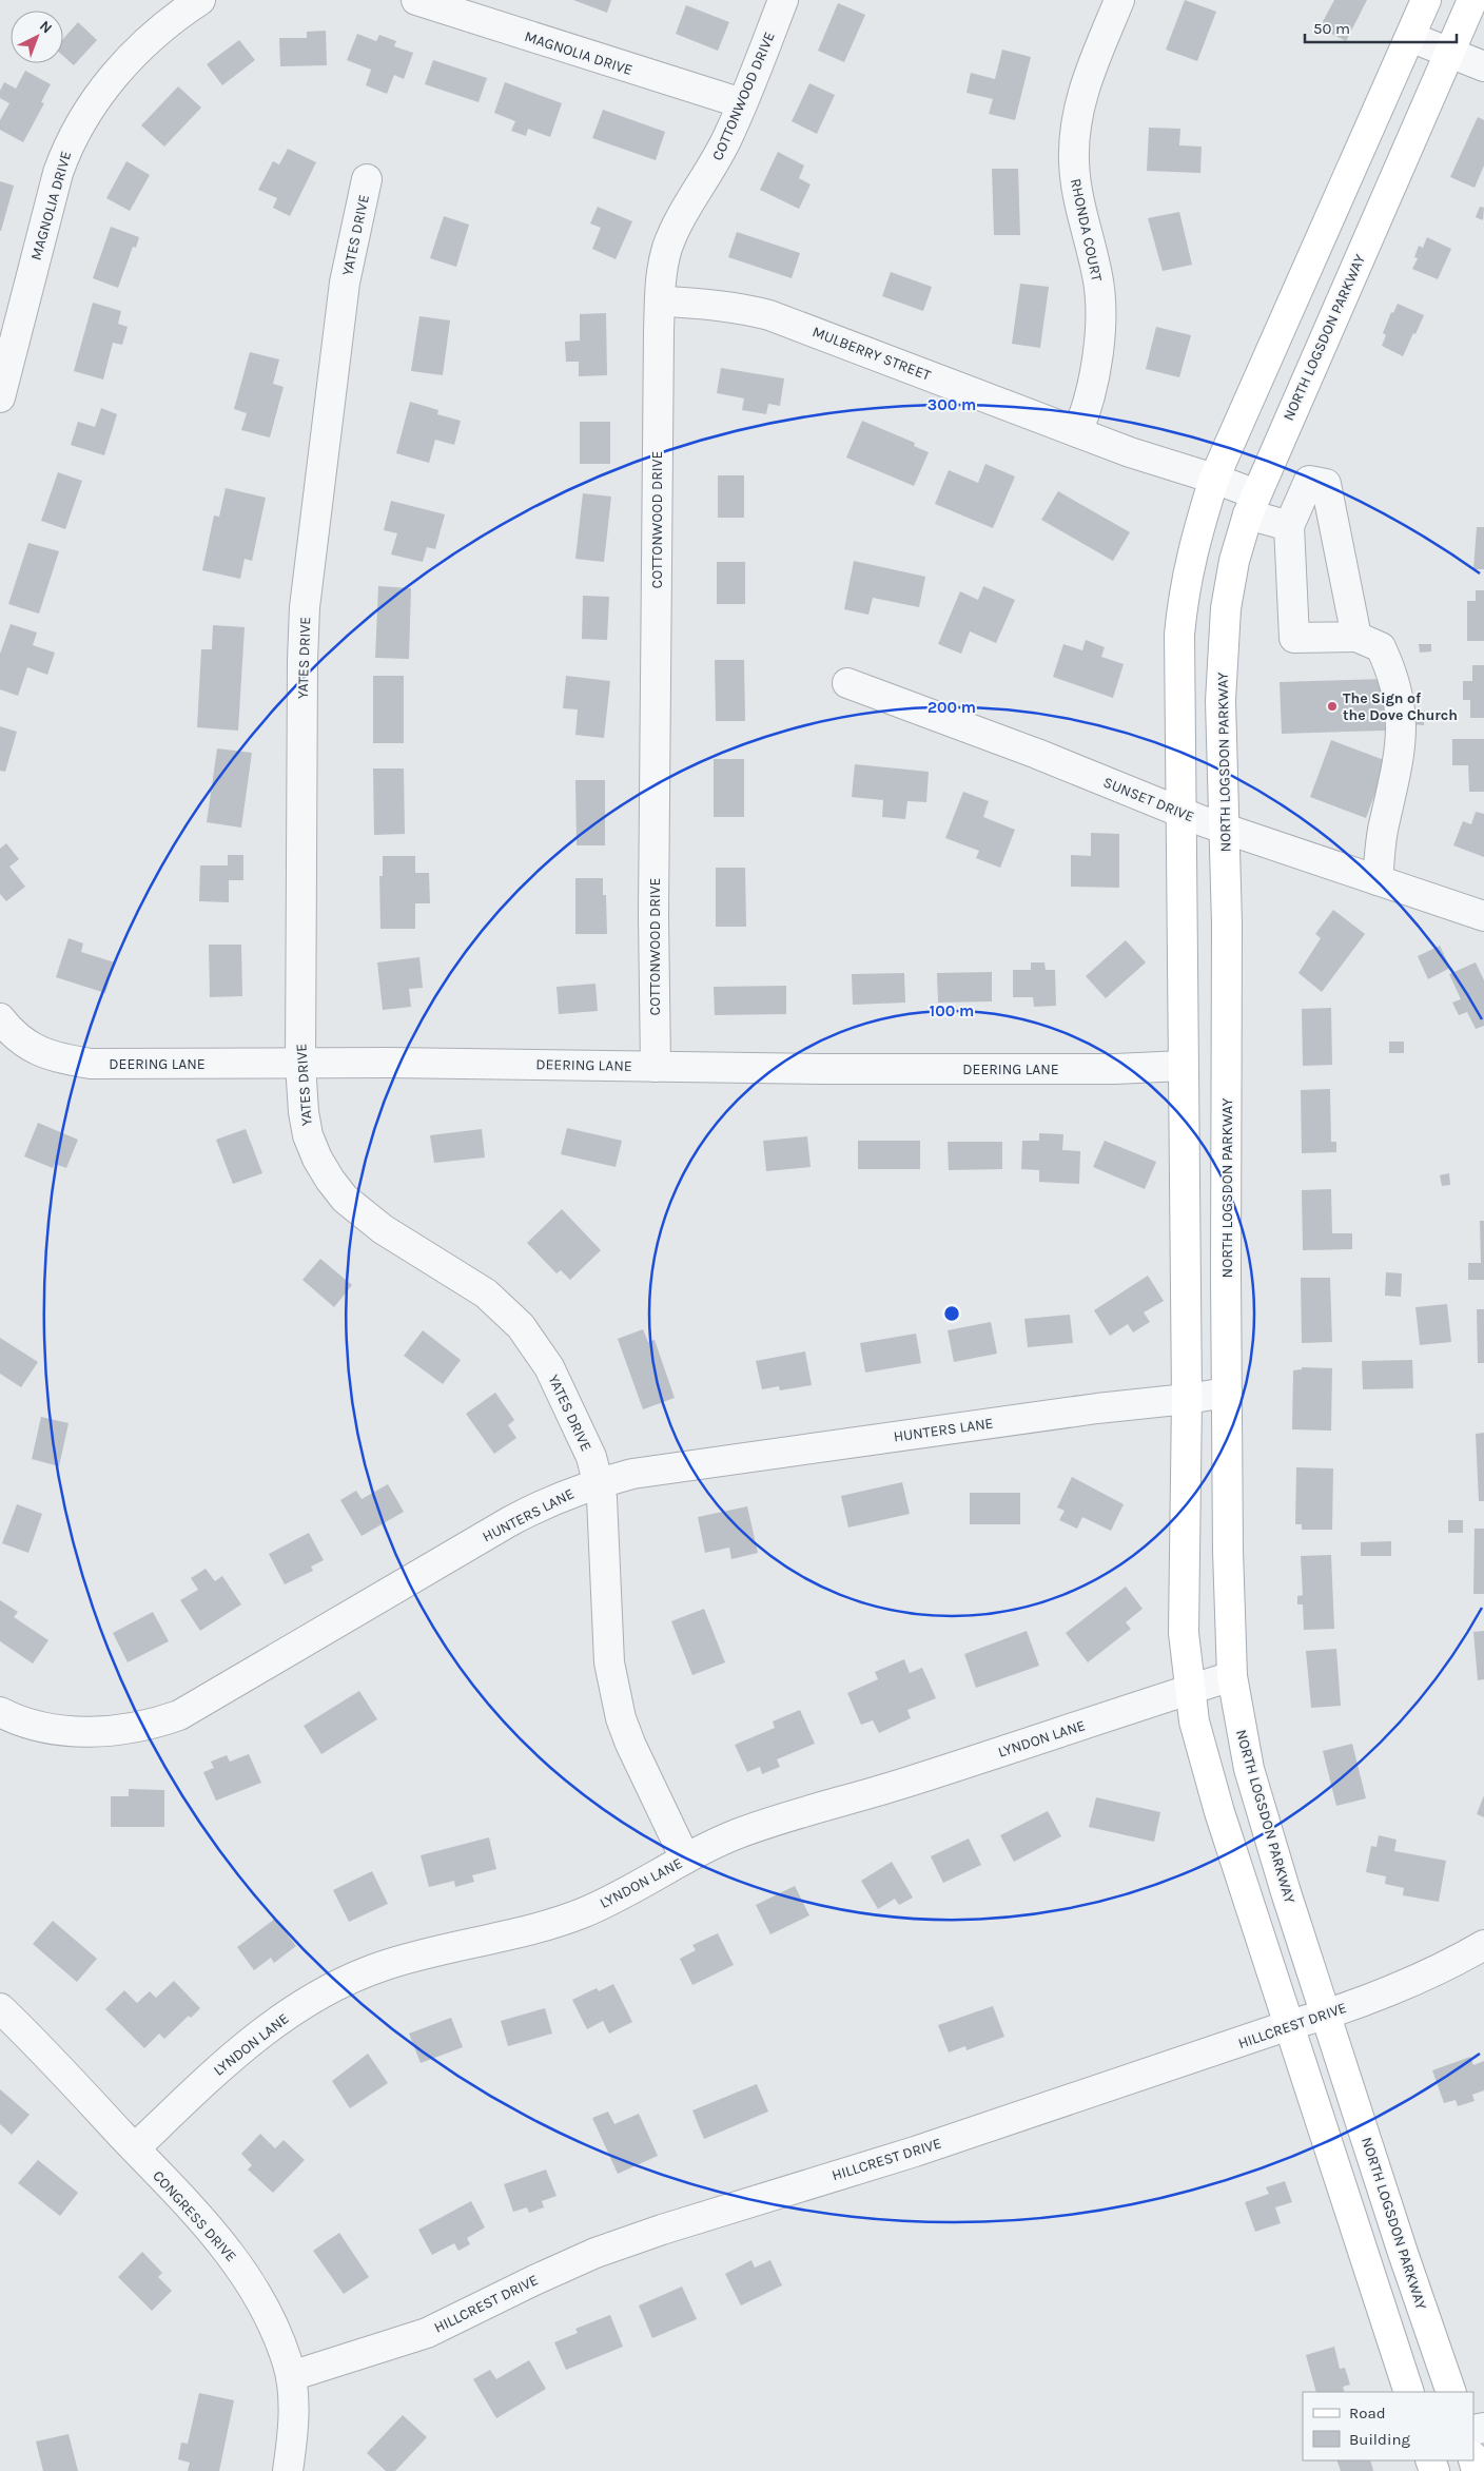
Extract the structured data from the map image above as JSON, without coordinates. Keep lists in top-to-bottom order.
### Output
{
  "streets": {
    "main road": ["NORTH LOGSDON PARKWAY"],
    "street": [
      "MAGNOLIA DRIVE",
      "COTTONWOOD DRIVE",
      "RHONDA COURT",
      "YATES DRIVE",
      "MULBERRY STREET",
      "SUNSET DRIVE",
      "DEERING LANE",
      "HUNTERS LANE",
      "LYNDON LANE",
      "HILLCREST DRIVE",
      "CONGRESS DRIVE"
    ]
  },
  "crossings": [
    ["MAGNOLIA DRIVE", "COTTONWOOD DRIVE"],
    ["COTTONWOOD DRIVE", "MULBERRY STREET"],
    ["COTTONWOOD DRIVE", "DEERING LANE"],
    ["RHONDA COURT", "MULBERRY STREET"],
    ["YATES DRIVE", "DEERING LANE"],
    ["YATES DRIVE", "HUNTERS LANE"],
    ["YATES DRIVE", "LYNDON LANE"],
    ["NORTH LOGSDON PARKWAY", "MULBERRY STREET"],
    ["NORTH LOGSDON PARKWAY", "SUNSET DRIVE"],
    ["NORTH LOGSDON PARKWAY", "HUNTERS LANE"],
    ["NORTH LOGSDON PARKWAY", "LYNDON LANE"],
    ["NORTH LOGSDON PARKWAY", "HILLCREST DRIVE"],
    ["LYNDON LANE", "CONGRESS DRIVE"],
    ["HILLCREST DRIVE", "CONGRESS DRIVE"]
  ],
  "places": ["The Sign of the Dove Church"],
  "legend": ["Road", "Building"],
  "scale_bar": "50 m",
  "north": "top right",
  "rings": ["300 m", "200 m", "100 m"]
}
